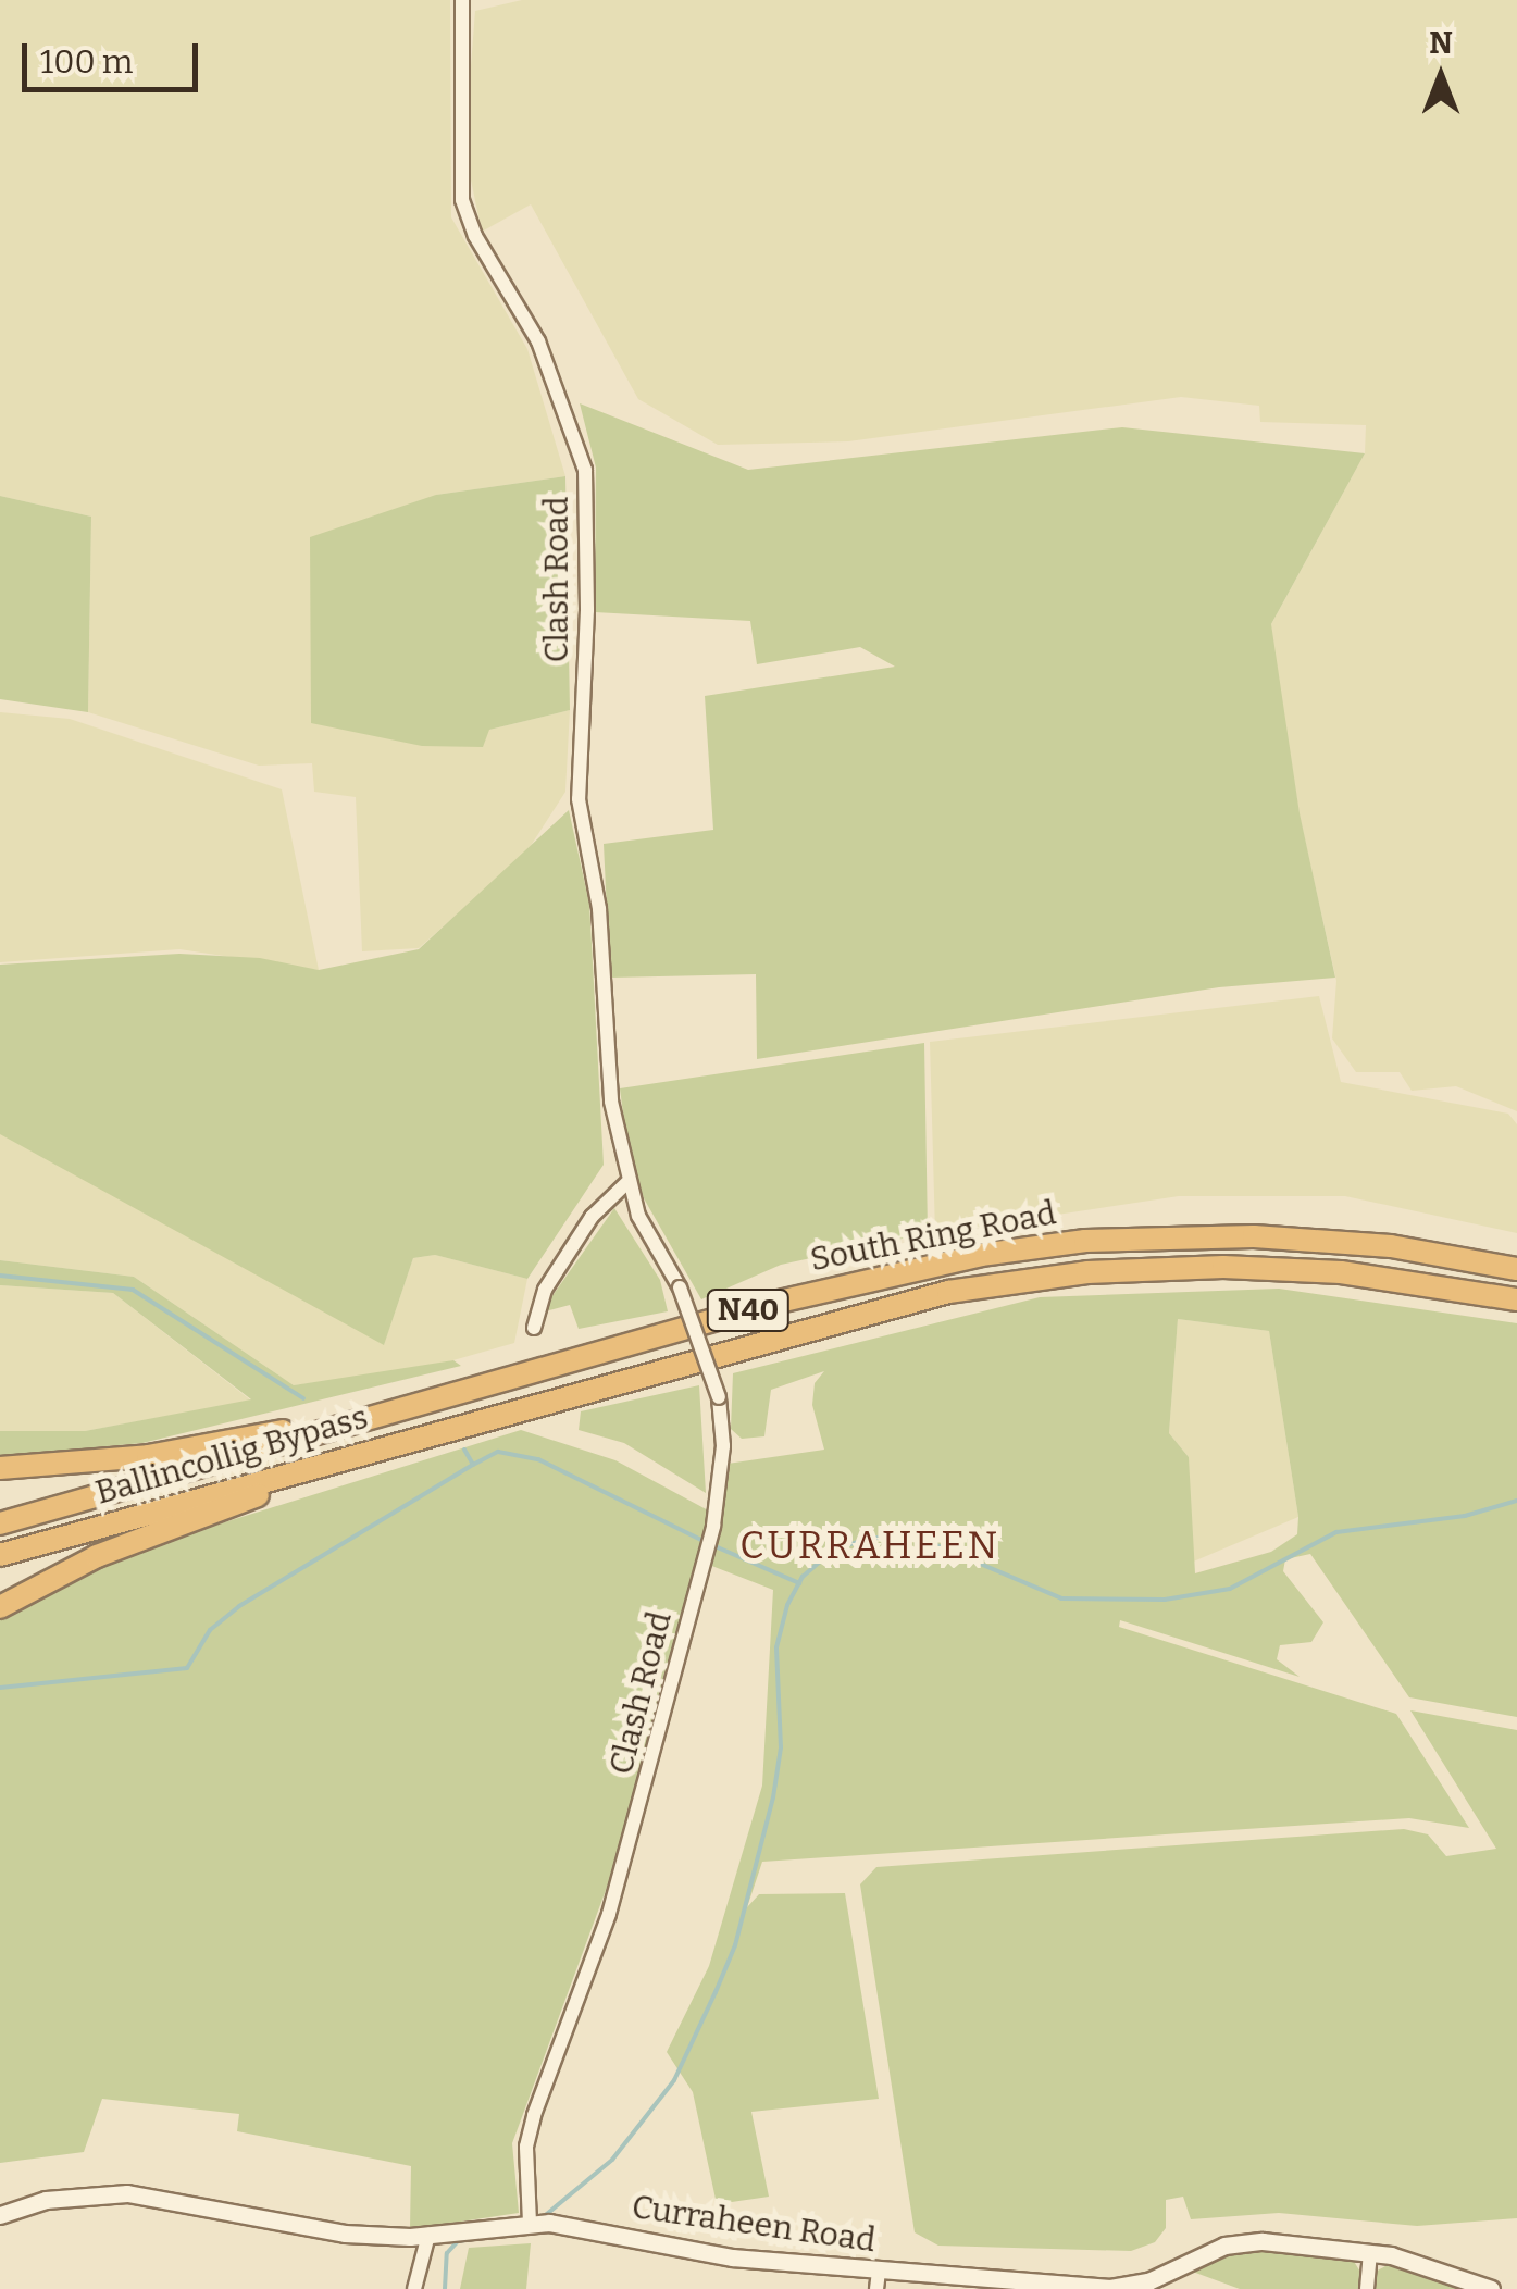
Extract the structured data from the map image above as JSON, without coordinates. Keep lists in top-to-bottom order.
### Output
{
  "streets": {
    "highway": ["South Ring Road", "N40", "Ballincollig Bypass"],
    "street": ["Clash Road", "Curraheen Road"]
  },
  "crossings": [
    ["Clash Road", "Curraheen Road"],
    ["South Ring Road", "Ballincollig Bypass"]
  ],
  "districts": ["CURRAHEEN"],
  "scale_bar": "100 m",
  "north": "top"
}
